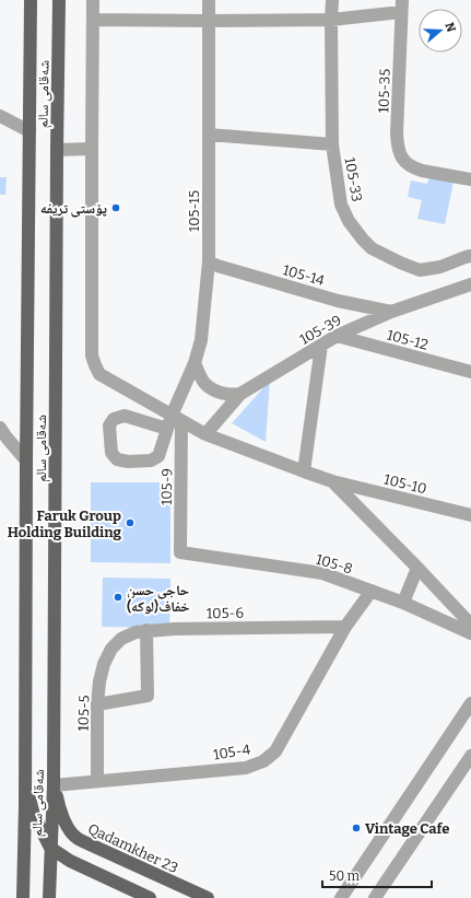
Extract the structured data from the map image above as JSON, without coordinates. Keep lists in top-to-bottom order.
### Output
{
  "streets": {
    "main road": ["شەقامی سالم", "Qadamkher 23"],
    "street": [
      "105-35",
      "105-33",
      "105-15",
      "105-14",
      "105-39",
      "105-12",
      "105-10",
      "105-9",
      "105-8",
      "105-6",
      "105-5",
      "105-4"
    ]
  },
  "crossings": [
    ["شەقامی سالم", "105-4"],
    ["شەقامی سالم", "Qadamkher 23"],
    ["105-15", "105-14"],
    ["105-15", "105-10"],
    ["105-15", "105-9"],
    ["105-14", "105-39"],
    ["105-39", "105-12"],
    ["105-39", "105-10"],
    ["105-10", "105-9"],
    ["105-9", "105-8"],
    ["105-8", "105-4"],
    ["105-6", "105-5"],
    ["105-6", "105-4"],
    ["105-5", "105-4"],
    ["105-4", "Qadamkher 23"]
  ],
  "places": [
    "پۆستی تریفە",
    "Faruk Group Holding Building",
    "حاجی حسن (لوکه)خفاف",
    "Vintage Cafe"
  ],
  "scale_bar": "50 m",
  "north": "right"
}
